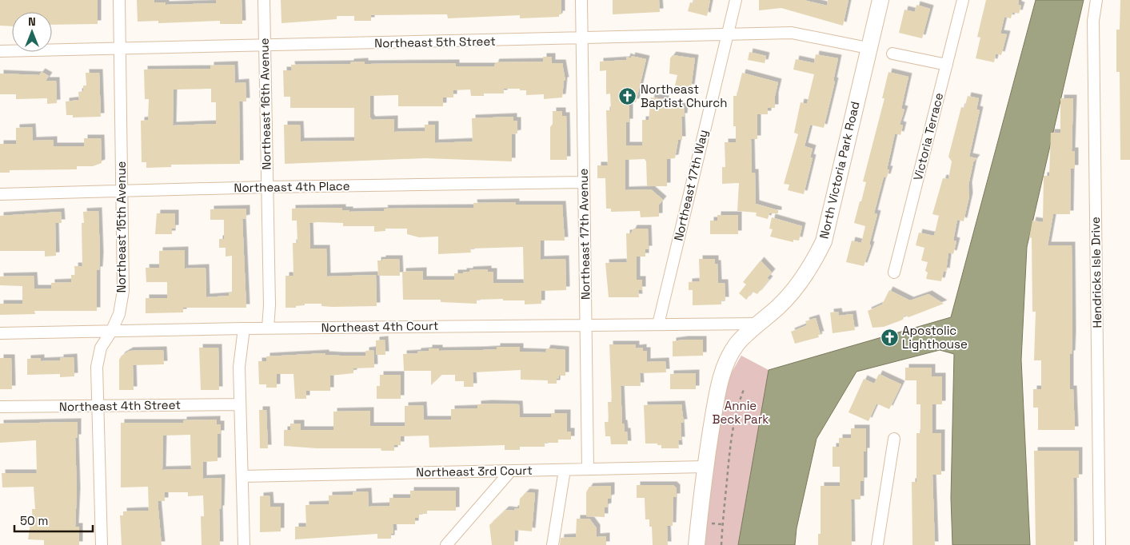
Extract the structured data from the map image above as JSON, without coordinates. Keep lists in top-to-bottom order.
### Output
{
  "streets": {
    "street": [
      "Northeast 5th Street",
      "Northeast 16th Avenue",
      "Victoria Terrace",
      "North Victoria Park Road",
      "Northeast 17th Way",
      "Northeast 4th Place",
      "Northeast 15th Avenue",
      "Northeast 17th Avenue",
      "Hendricks Isle Drive",
      "Northeast 4th Court",
      "Northeast 4th Street",
      "Northeast 3rd Court"
    ]
  },
  "crossings": [
    ["Northeast 5th Street", "Northeast 16th Avenue"],
    ["Northeast 5th Street", "North Victoria Park Road"],
    ["Northeast 5th Street", "Northeast 17th Way"],
    ["Northeast 5th Street", "Northeast 15th Avenue"],
    ["Northeast 5th Street", "Northeast 17th Avenue"],
    ["Northeast 16th Avenue", "Northeast 4th Place"],
    ["Northeast 16th Avenue", "Northeast 4th Court"],
    ["North Victoria Park Road", "Northeast 4th Court"],
    ["North Victoria Park Road", "Northeast 3rd Court"],
    ["Northeast 17th Way", "Northeast 4th Court"],
    ["Northeast 4th Place", "Northeast 15th Avenue"],
    ["Northeast 4th Place", "Northeast 17th Avenue"],
    ["Northeast 15th Avenue", "Northeast 4th Court"],
    ["Northeast 15th Avenue", "Northeast 4th Street"],
    ["Northeast 17th Avenue", "Northeast 4th Court"],
    ["Northeast 17th Avenue", "Northeast 3rd Court"]
  ],
  "parks": ["Annie Beck Park"],
  "places": {
    "church": ["Northeast Baptist Church", "Apostolic Lighthouse"]
  },
  "scale_bar": "50 m",
  "north": "top"
}
